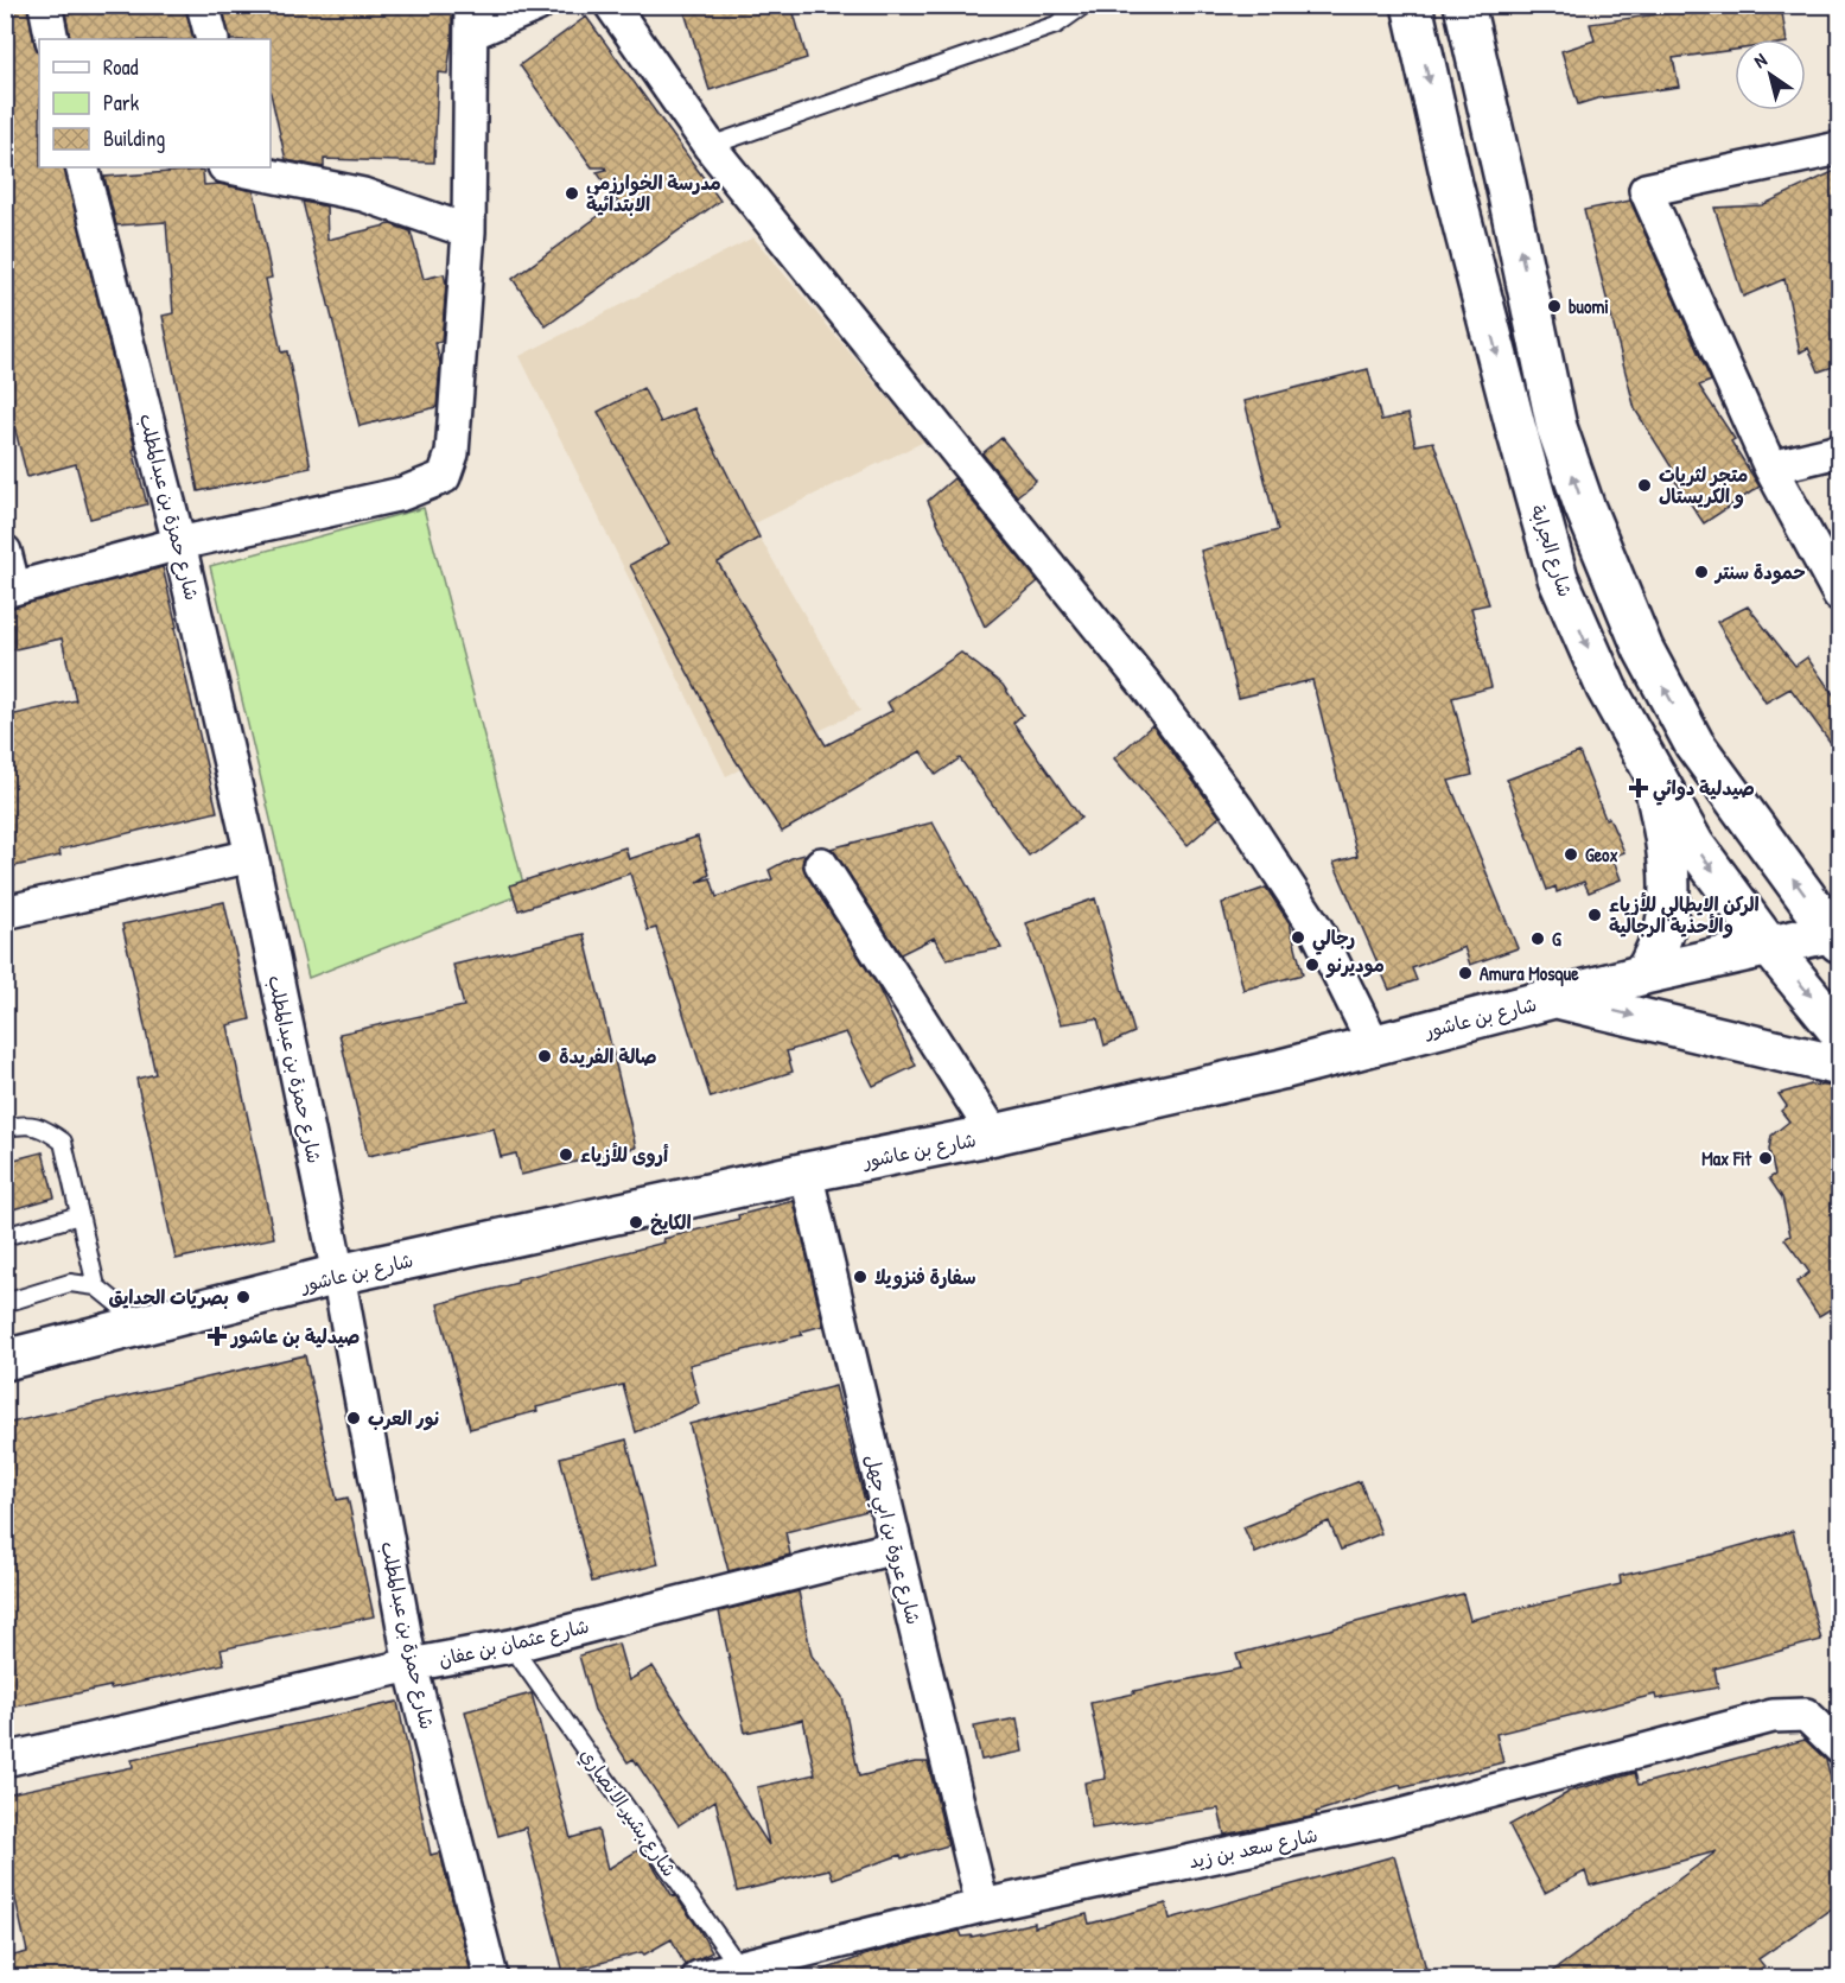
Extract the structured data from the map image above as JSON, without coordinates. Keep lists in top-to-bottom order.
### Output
{
  "streets": {
    "main road": ["شارع الجرابة", "شارع بن عاشور"],
    "street": [
      "شارع حمزة بن عبدالمطلب",
      "شارع عروة بن ابي جهل",
      "شارع عثمان بن عفان",
      "شارع سعد بن زيد"
    ],
    "lane": ["شارع بشير الانصاري"]
  },
  "crossings": [
    ["شارع حمزة بن عبدالمطلب", "شارع بن عاشور"],
    ["شارع حمزة بن عبدالمطلب", "شارع عثمان بن عفان"],
    ["شارع الجرابة", "شارع بن عاشور"],
    ["شارع بن عاشور", "شارع عروة بن ابي جهل"],
    ["شارع عروة بن ابي جهل", "شارع عثمان بن عفان"],
    ["شارع عروة بن ابي جهل", "شارع سعد بن زيد"],
    ["شارع عثمان بن عفان", "شارع بشير الانصاري"],
    ["شارع بشير الانصاري", "شارع سعد بن زيد"]
  ],
  "places": {
    "other": [
      "مدرسة الخوارزمي الابتدائية",
      "buomi",
      "متجر لثريات و الكريستال",
      "حمودة سنتر",
      "Geox",
      "الركن الايطالي للأزياء والأحذية الرجالية",
      "رجالي",
      "G",
      "موديرنو",
      "Amura Mosque",
      "صالة الفريدة",
      "أروى للأزياء",
      "Max Fit",
      "الكايخ",
      "سفارة فنزويلا",
      "بصريات الحدايق",
      "نور العرب"
    ],
    "health": ["صيدلية دوائي", "صيدلية بن عاشور"]
  },
  "legend": ["Road", "Park", "Building"],
  "north": "top left"
}
